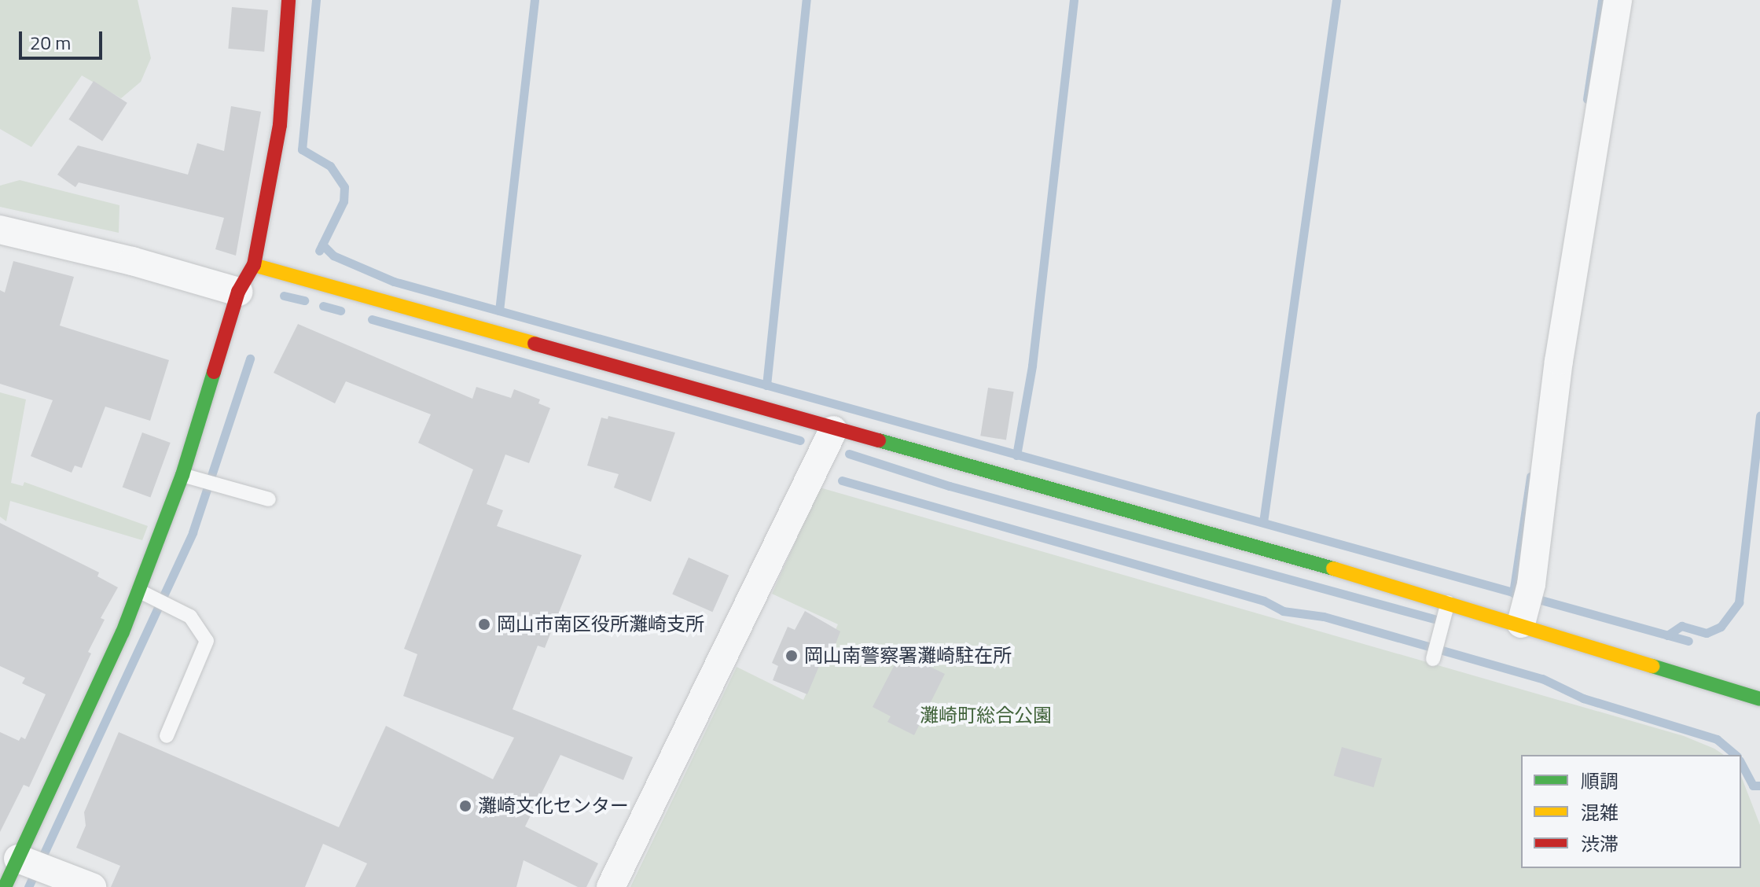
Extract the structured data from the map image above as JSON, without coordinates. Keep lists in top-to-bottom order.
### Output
{
  "parks": ["灘崎町総合公園"],
  "places": ["岡山市南区役所灘崎支所", "岡山南警察署灘崎駐在所", "灘崎文化センター"],
  "legend": ["順調", "混雑", "渋滞"],
  "scale_bar": "20 m"
}
